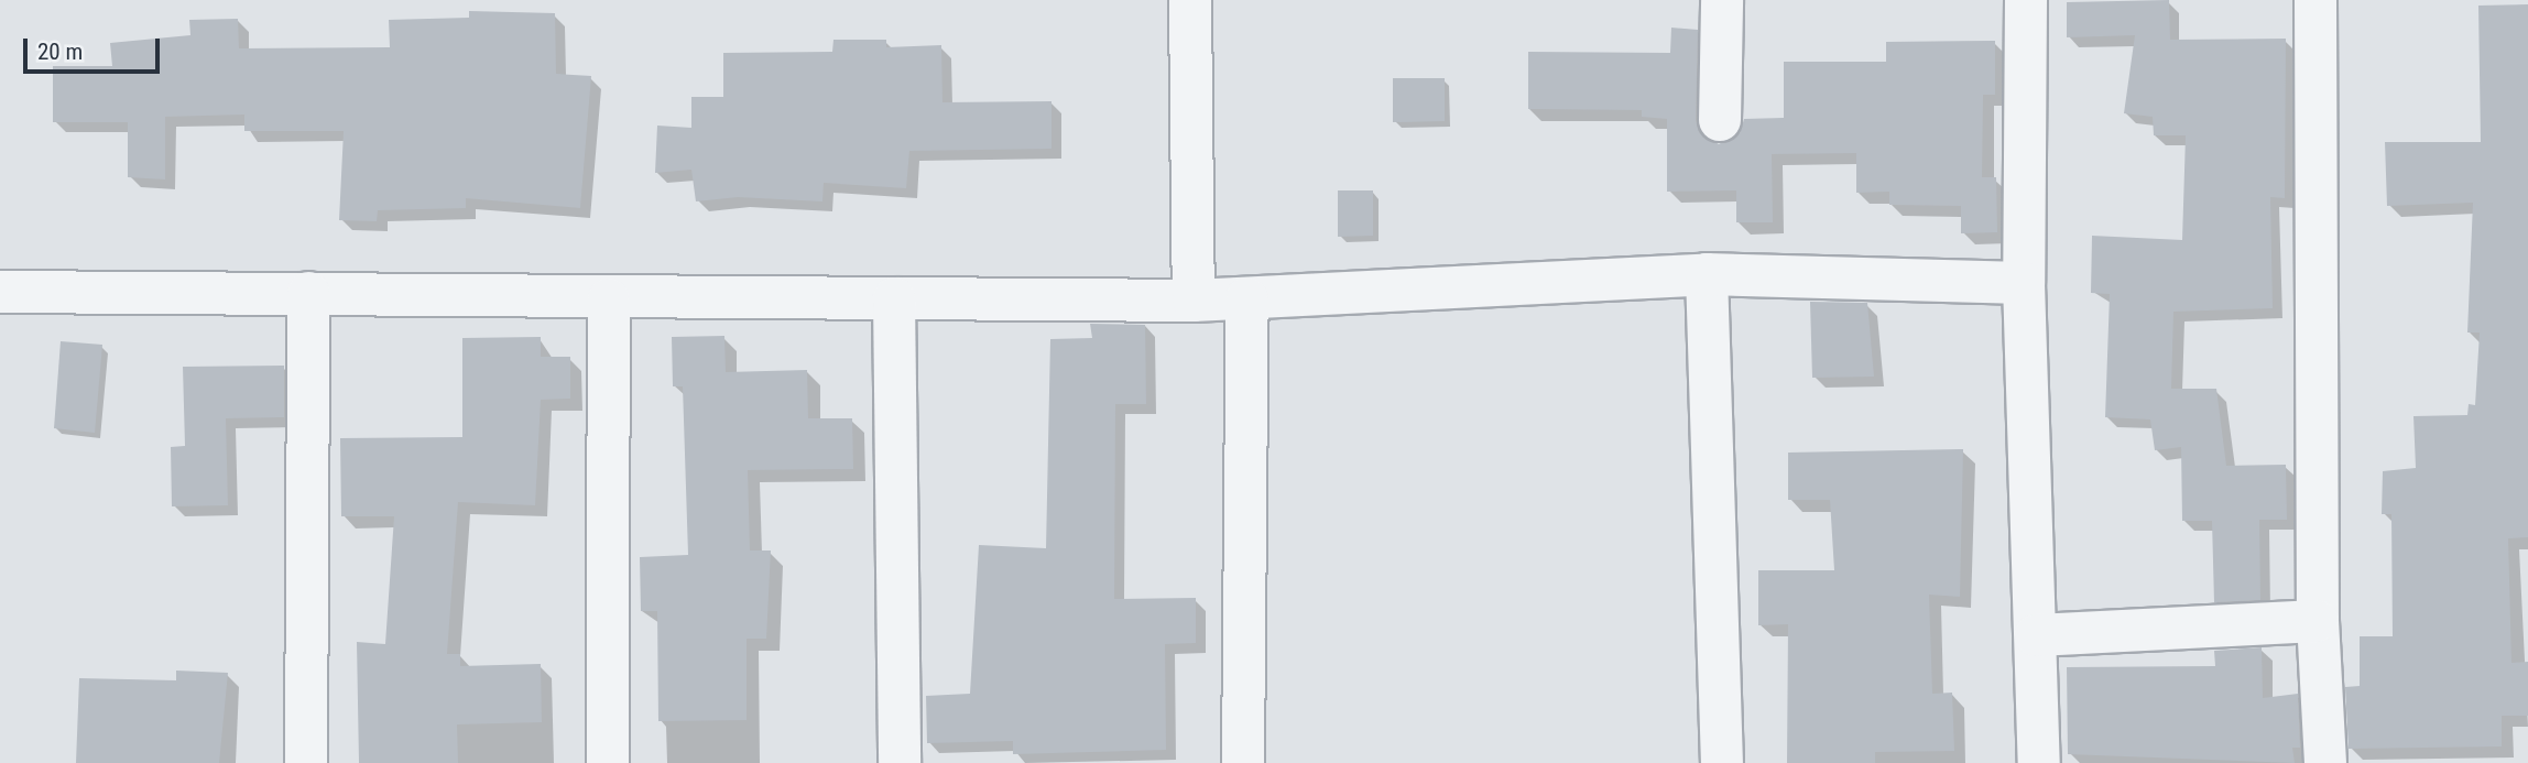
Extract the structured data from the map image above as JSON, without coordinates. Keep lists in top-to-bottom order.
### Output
{
  "scale_bar": "20 m"
}
